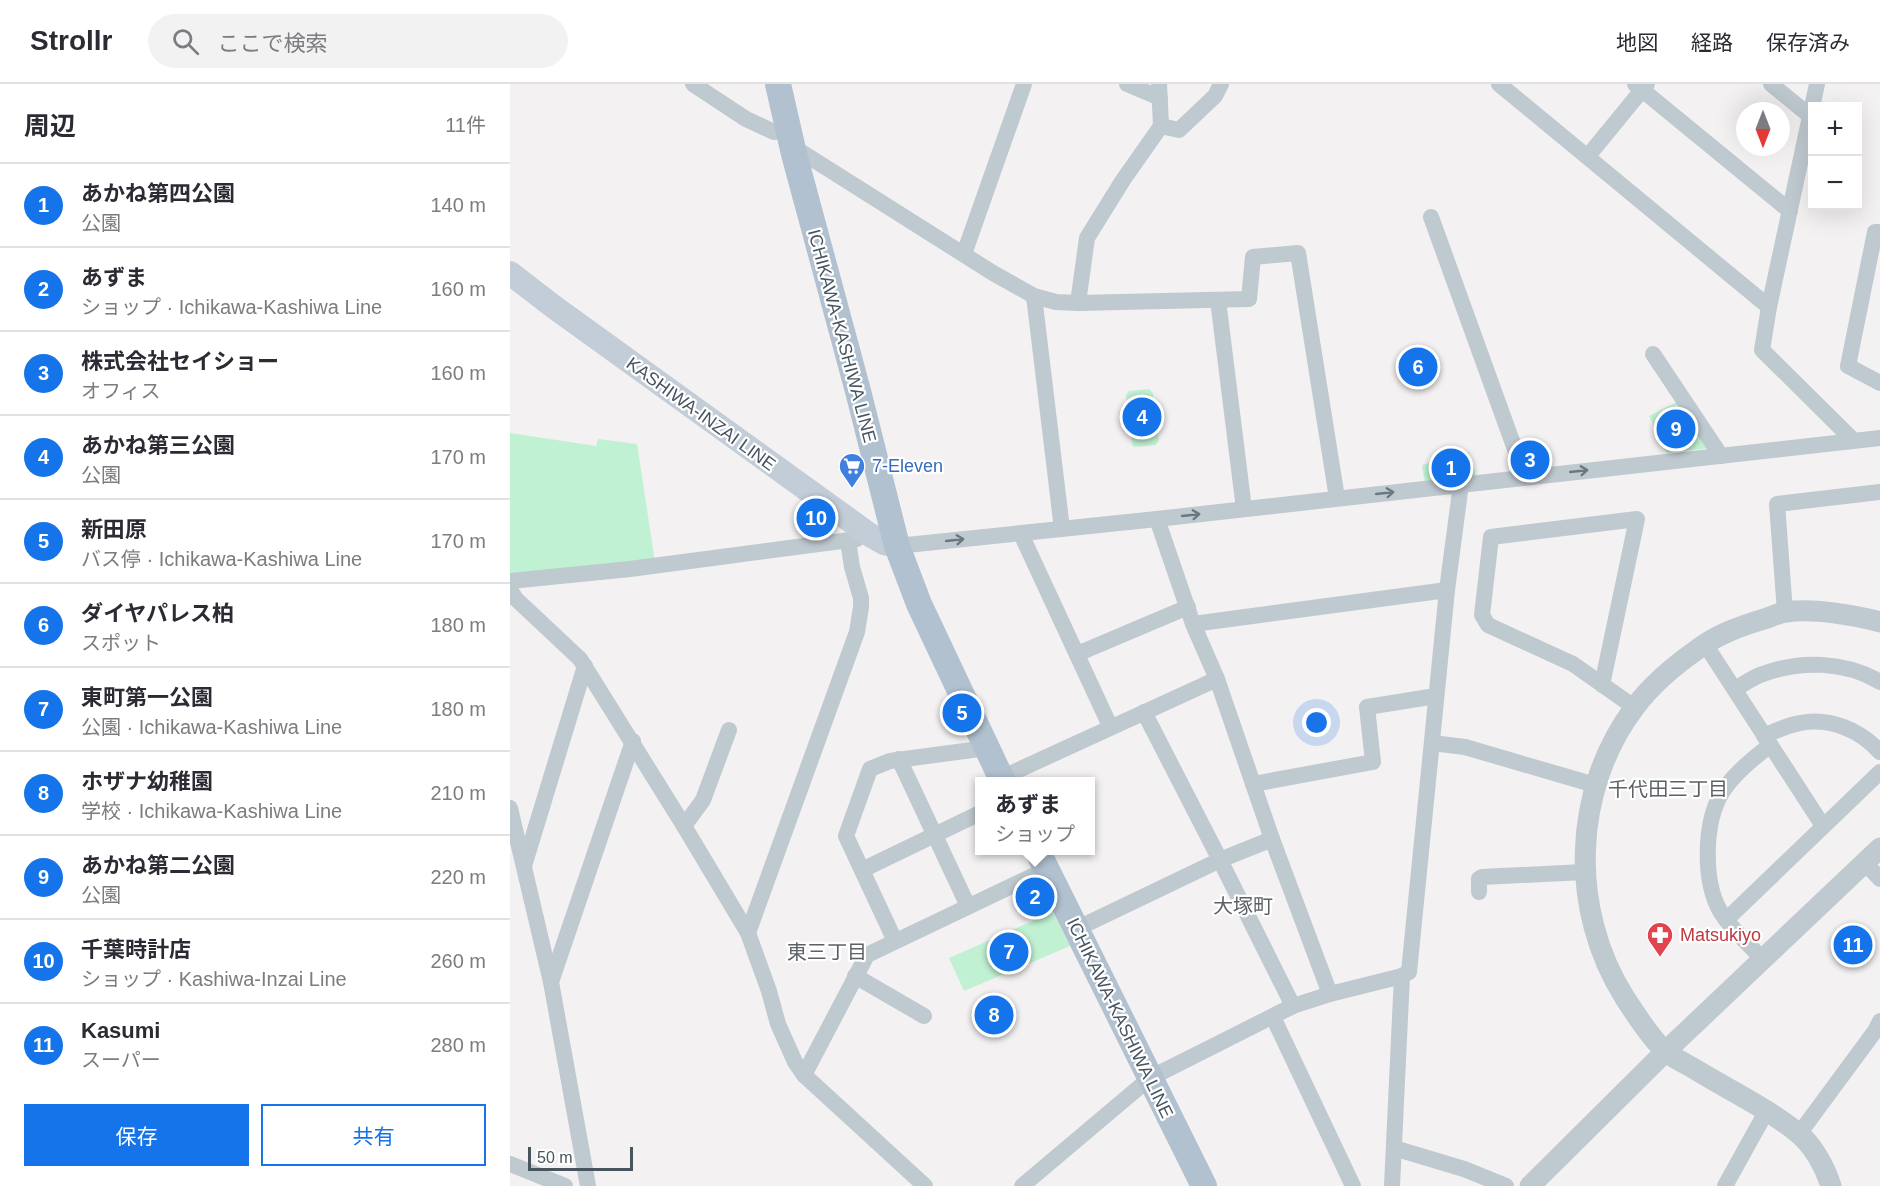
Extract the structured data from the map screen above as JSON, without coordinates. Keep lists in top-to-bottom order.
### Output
{
  "streets": {
    "main road": ["ICHIKAWA-KASHIWA LINE", "KASHIWA-INZAI LINE"]
  },
  "crossings": [
    ["ICHIKAWA-KASHIWA LINE", "KASHIWA-INZAI LINE"]
  ],
  "districts": ["千代田三丁目", "大塚町", "東三丁目"],
  "places": {
    "supermarket": ["7-Eleven"],
    "pharmacy": ["Matsukiyo"]
  },
  "scale_bar": "50 m",
  "north": "bottom",
  "page": {
    "header": "Strollr",
    "search": "ここで検索",
    "nav": ["地図", "経路", "保存済み"],
    "heading": ["周辺", "11件"],
    "map_buttons": ["+", "−"],
    "list": [
      {
        "mark": "1",
        "name": "あかね第四公園",
        "note": "公園",
        "value": "140 m"
      },
      {
        "mark": "2",
        "name": "あずま",
        "note": "ショップ · Ichikawa-Kashiwa Line",
        "value": "160 m"
      },
      {
        "mark": "3",
        "name": "株式会社セイショー",
        "note": "オフィス",
        "value": "160 m"
      },
      {
        "mark": "4",
        "name": "あかね第三公園",
        "note": "公園",
        "value": "170 m"
      },
      {
        "mark": "5",
        "name": "新田原",
        "note": "バス停 · Ichikawa-Kashiwa Line",
        "value": "170 m"
      },
      {
        "mark": "6",
        "name": "ダイヤパレス柏",
        "note": "スポット",
        "value": "180 m"
      },
      {
        "mark": "7",
        "name": "東町第一公園",
        "note": "公園 · Ichikawa-Kashiwa Line",
        "value": "180 m"
      },
      {
        "mark": "8",
        "name": "ホザナ幼稚園",
        "note": "学校 · Ichikawa-Kashiwa Line",
        "value": "210 m"
      },
      {
        "mark": "9",
        "name": "あかね第二公園",
        "note": "公園",
        "value": "220 m"
      },
      {
        "mark": "10",
        "name": "千葉時計店",
        "note": "ショップ · Kashiwa-Inzai Line",
        "value": "260 m"
      },
      {
        "mark": "11",
        "name": "Kasumi",
        "note": "スーパー",
        "value": "280 m"
      }
    ],
    "pins": [
      "6",
      "4",
      "9",
      "3",
      "1",
      "10",
      "5",
      "2",
      "11",
      "7",
      "8"
    ],
    "popup": ["あずま", "ショップ"],
    "buttons": ["保存", "共有"],
    "scale": "50 m"
  }
}
